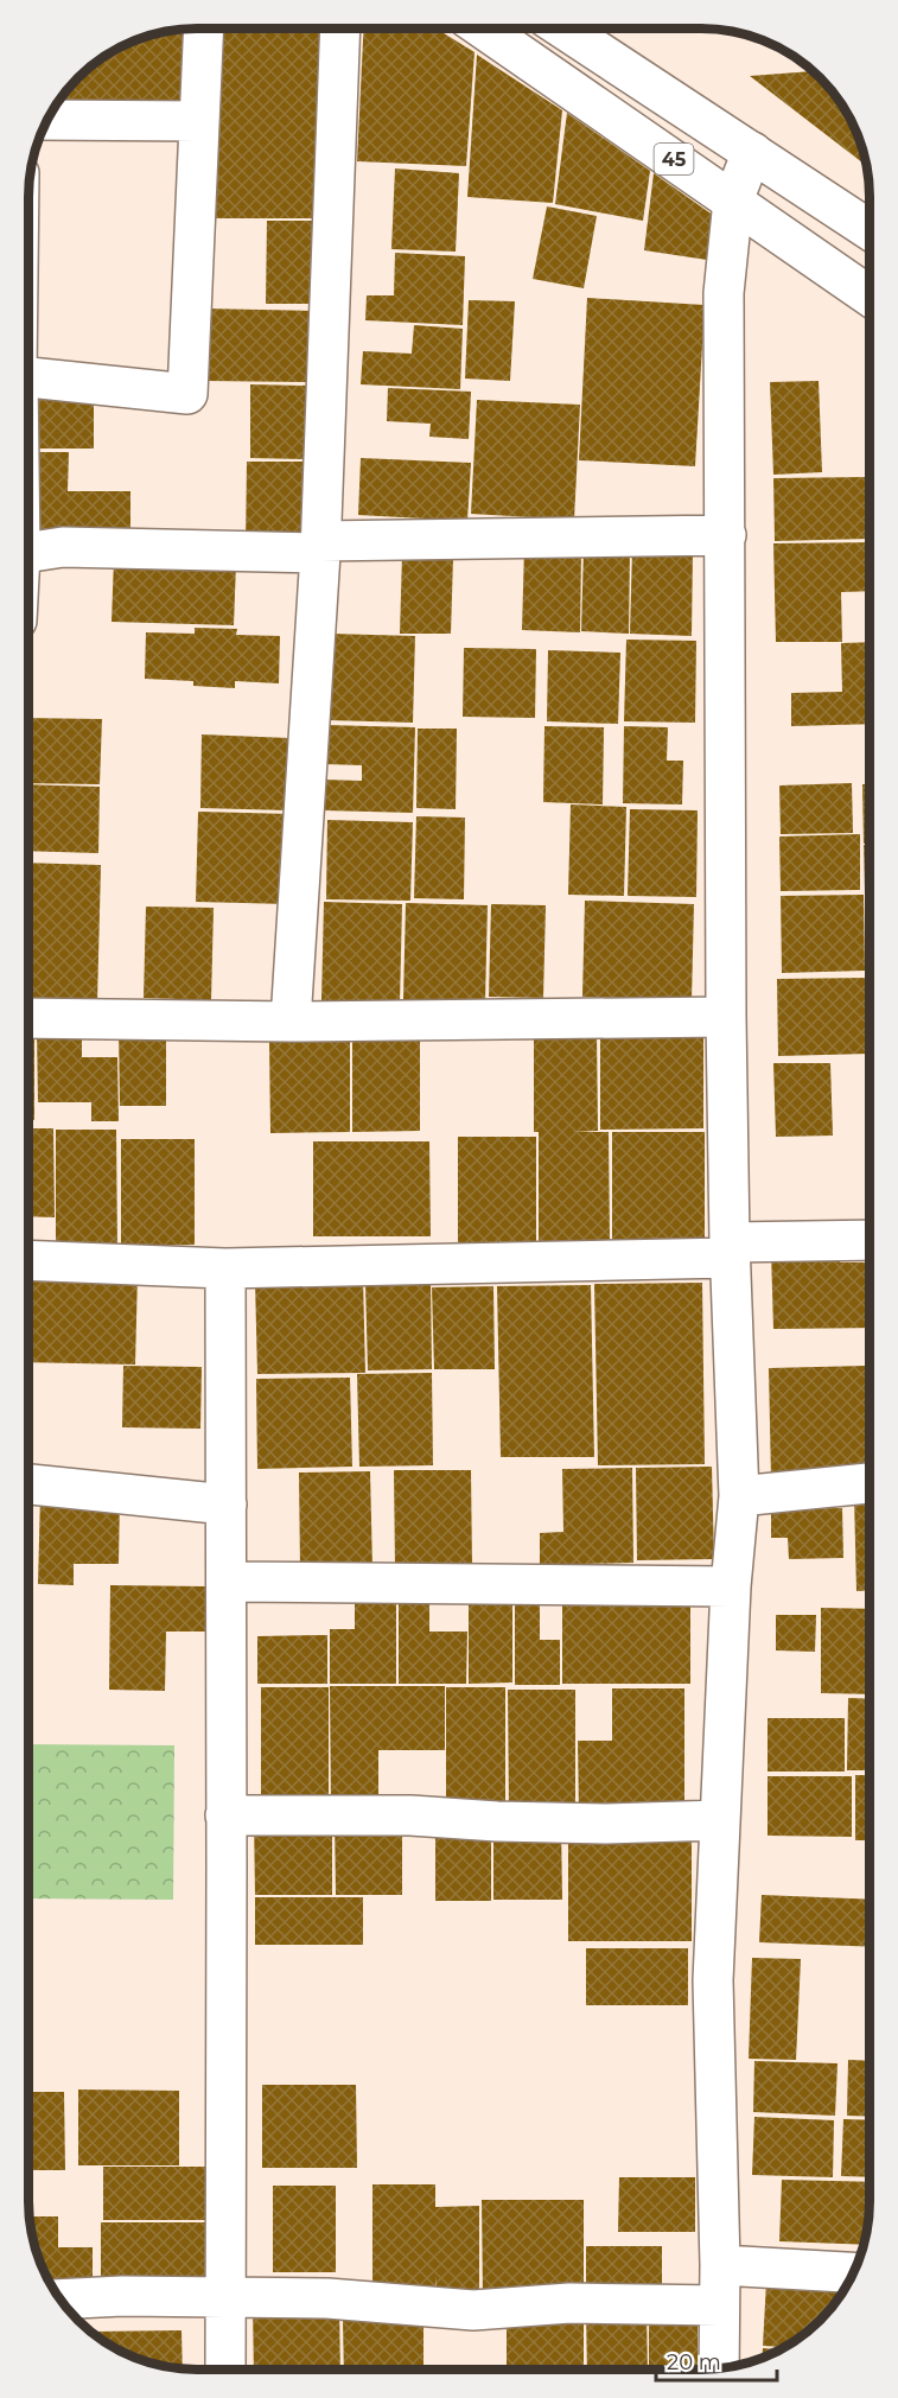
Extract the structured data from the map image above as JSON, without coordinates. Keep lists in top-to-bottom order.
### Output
{
  "streets": {
    "street": ["45"]
  },
  "scale_bar": "20 m"
}
